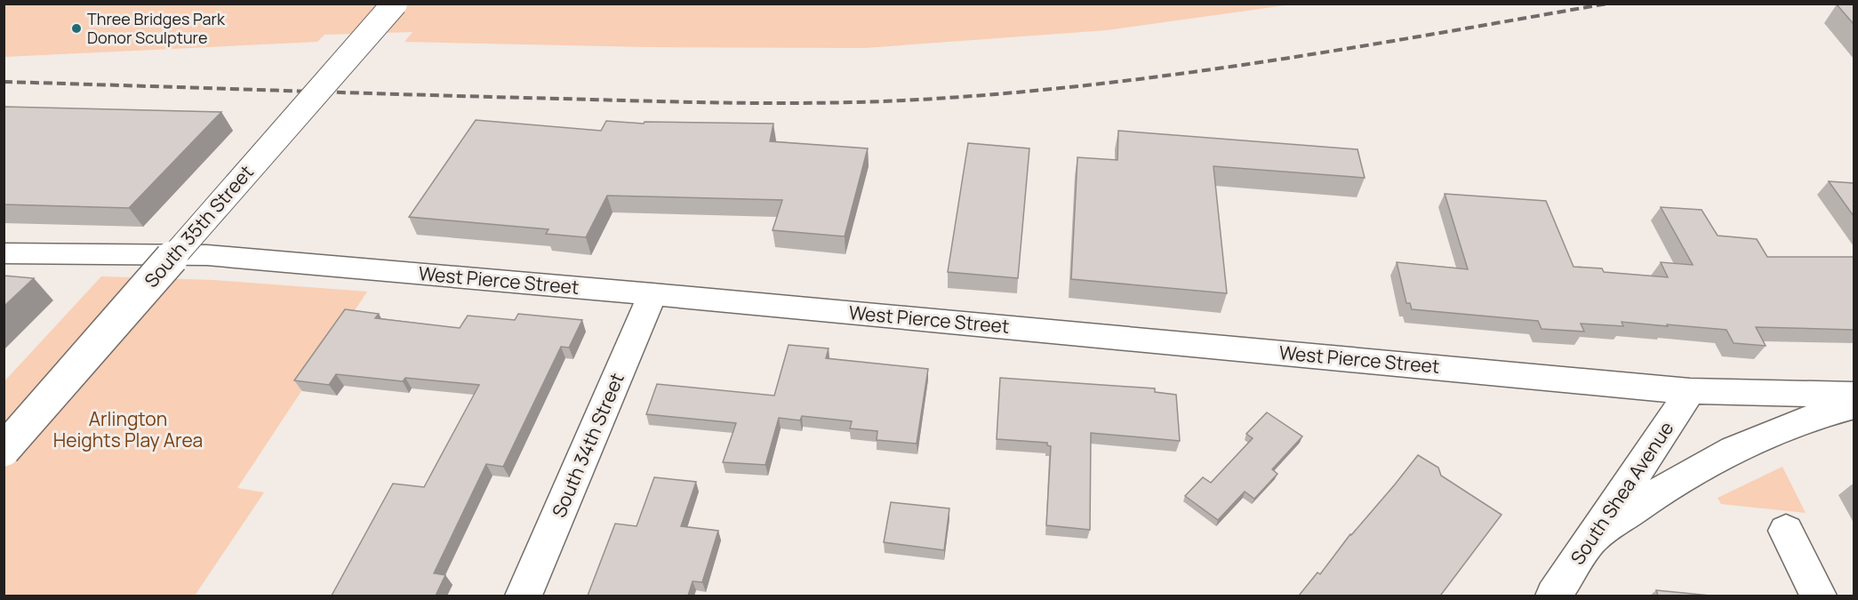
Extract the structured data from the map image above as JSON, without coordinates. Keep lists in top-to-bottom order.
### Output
{
  "streets": {
    "street": [
      "South 35th Street",
      "West Pierce Street",
      "South 34th Street",
      "South Shea Avenue"
    ]
  },
  "crossings": [
    ["West Pierce Street", "South 34th Street"],
    ["West Pierce Street", "South Shea Avenue"]
  ],
  "parks": ["Arlington Heights Play Area"],
  "places": ["Three Bridges Park Donor Sculpture"]
}
